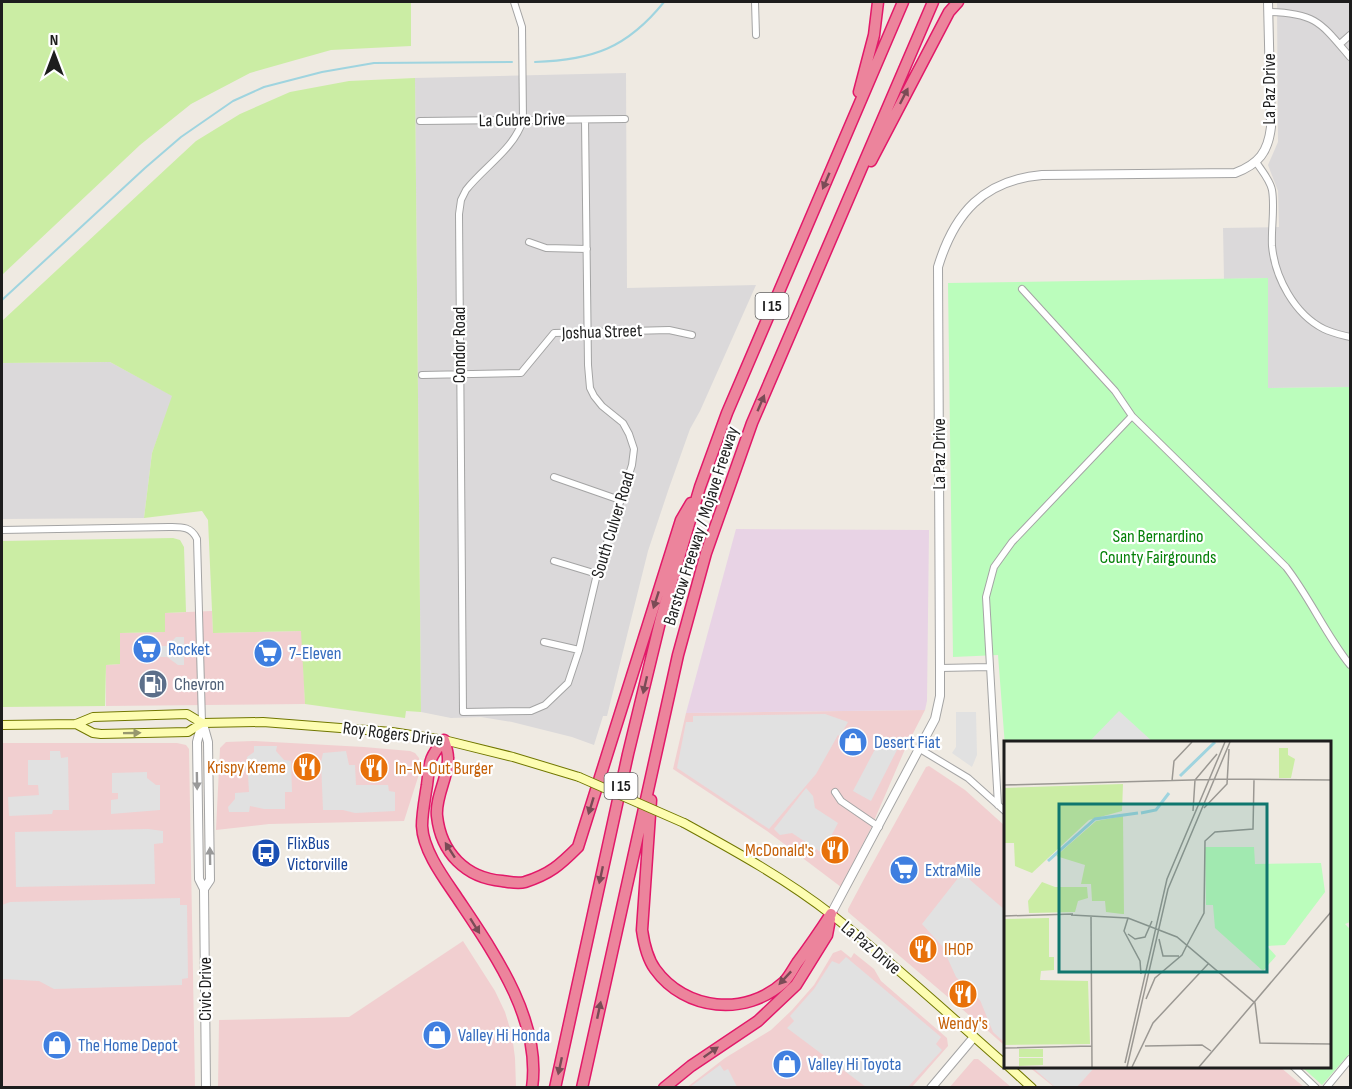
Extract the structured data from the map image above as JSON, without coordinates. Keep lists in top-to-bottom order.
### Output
{
  "streets": {
    "highway": ["I 15", "Barstow Freeway / Mojave Freeway"],
    "main road": ["La Paz Drive", "Roy Rogers Drive"],
    "street": [
      "La Cubre Drive",
      "Joshua Street",
      "Condor Road",
      "South Culver Road",
      "Civic Drive"
    ]
  },
  "crossings": [
    ["La Paz Drive", "Roy Rogers Drive"],
    ["La Cubre Drive", "Condor Road"],
    ["La Cubre Drive", "South Culver Road"],
    ["Joshua Street", "Condor Road"],
    ["Joshua Street", "South Culver Road"],
    ["Condor Road", "South Culver Road"],
    ["Roy Rogers Drive", "Civic Drive"]
  ],
  "parks": ["San Bernardino County Fairgrounds"],
  "places": {
    "supermarket": ["Rocket", "7-Eleven", "ExtraMile"],
    "fuel station": ["Chevron"],
    "shop": [
      "Desert Fiat",
      "Valley Hi Honda",
      "The Home Depot",
      "Valley Hi Toyota"
    ],
    "restaurant": [
      "Krispy Kreme",
      "In-N-Out Burger",
      "McDonald's",
      "IHOP",
      "Wendy's"
    ],
    "bus stop": ["FlixBus Victorville"]
  },
  "north": "top"
}
